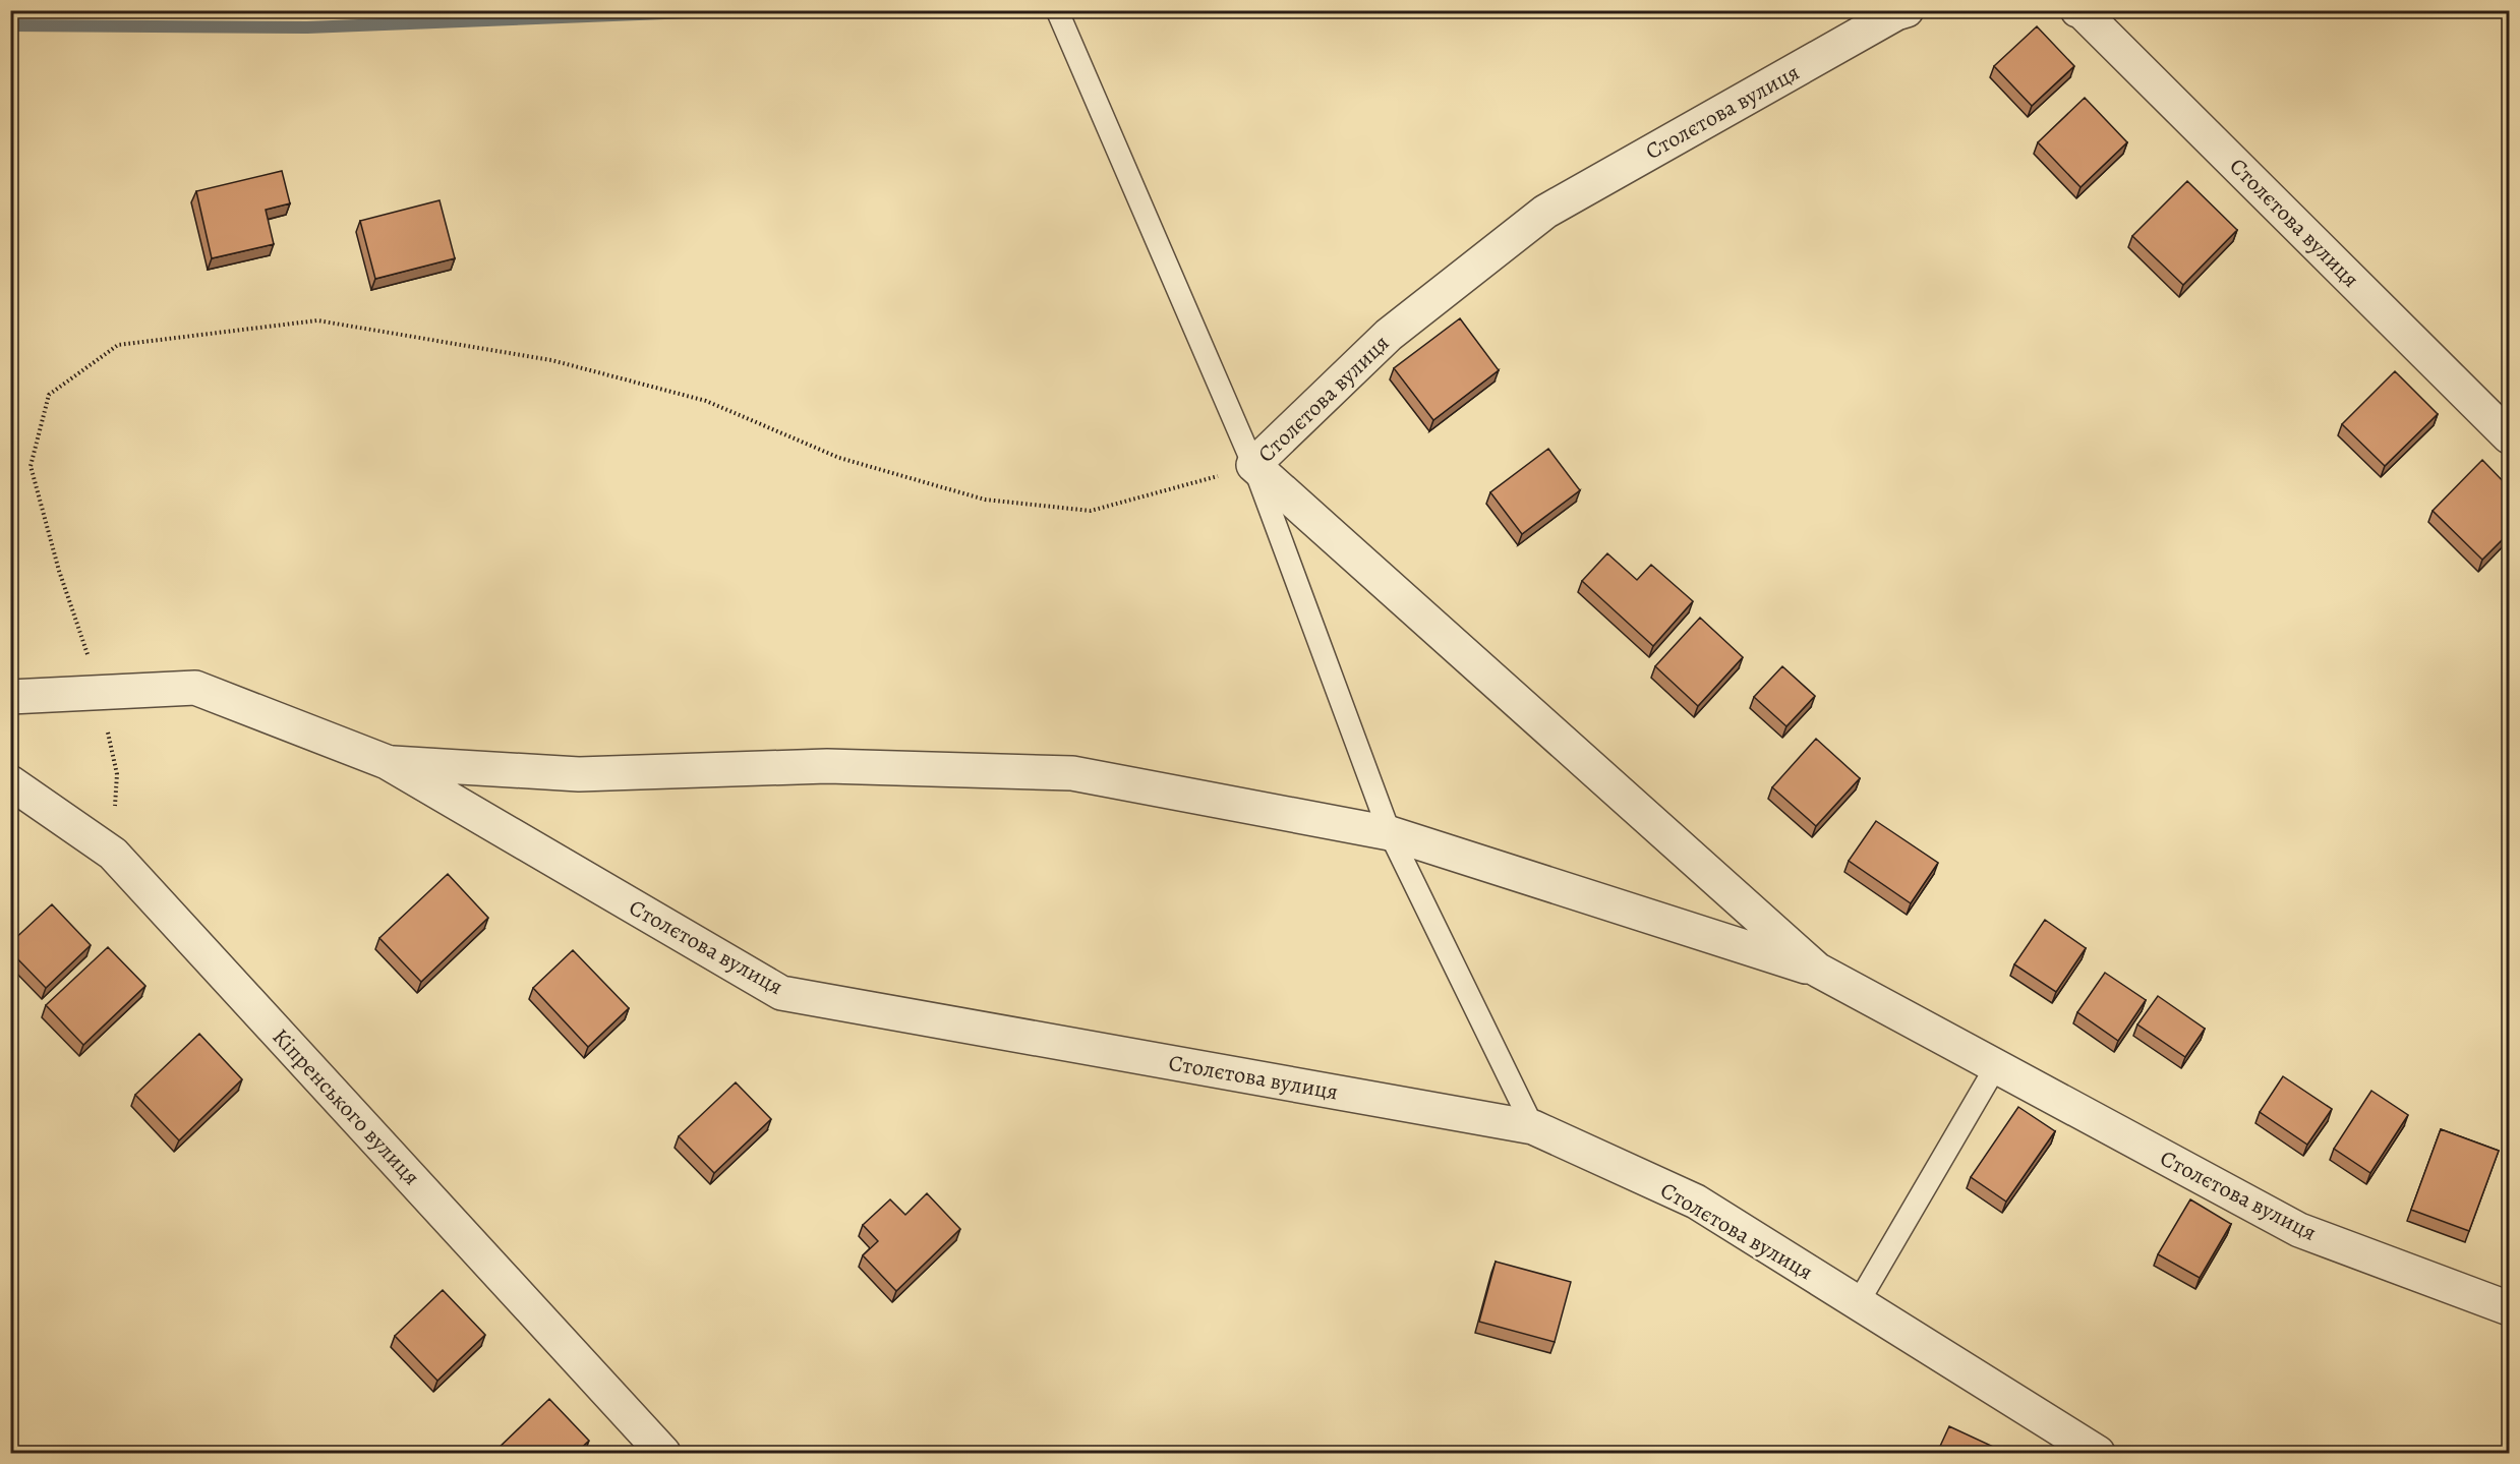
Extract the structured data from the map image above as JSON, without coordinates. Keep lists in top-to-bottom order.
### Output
{
  "streets": {
    "street": ["Столєтова вулиця", "Кіпренського вулиця"]
  }
}
